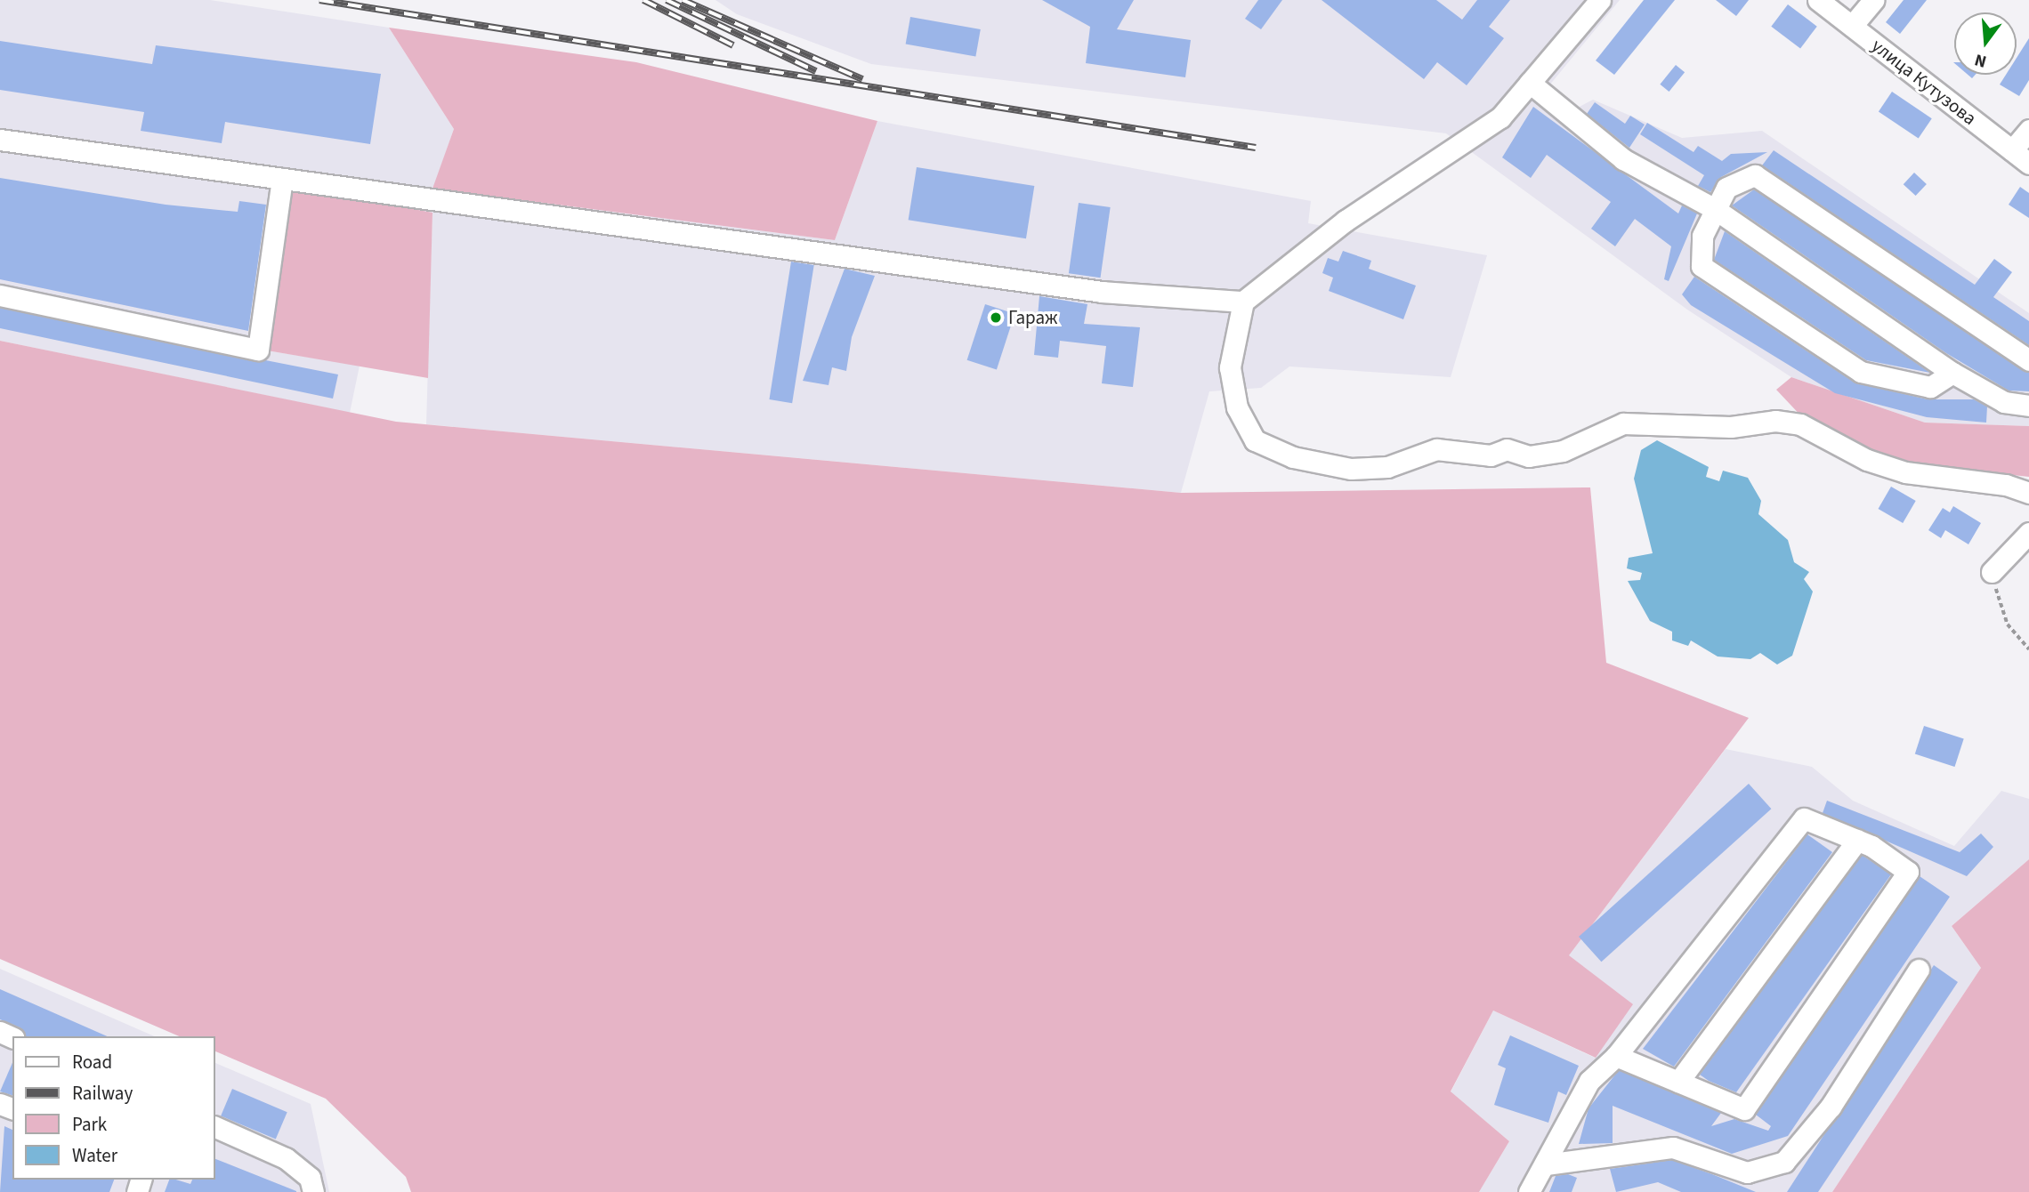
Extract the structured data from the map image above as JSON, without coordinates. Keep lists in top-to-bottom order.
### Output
{
  "streets": {
    "street": ["улица Кутузова"]
  },
  "places": ["Гараж"],
  "legend": [
    "Road",
    "Railway",
    "Park",
    "Water"
  ],
  "north": "bottom"
}
